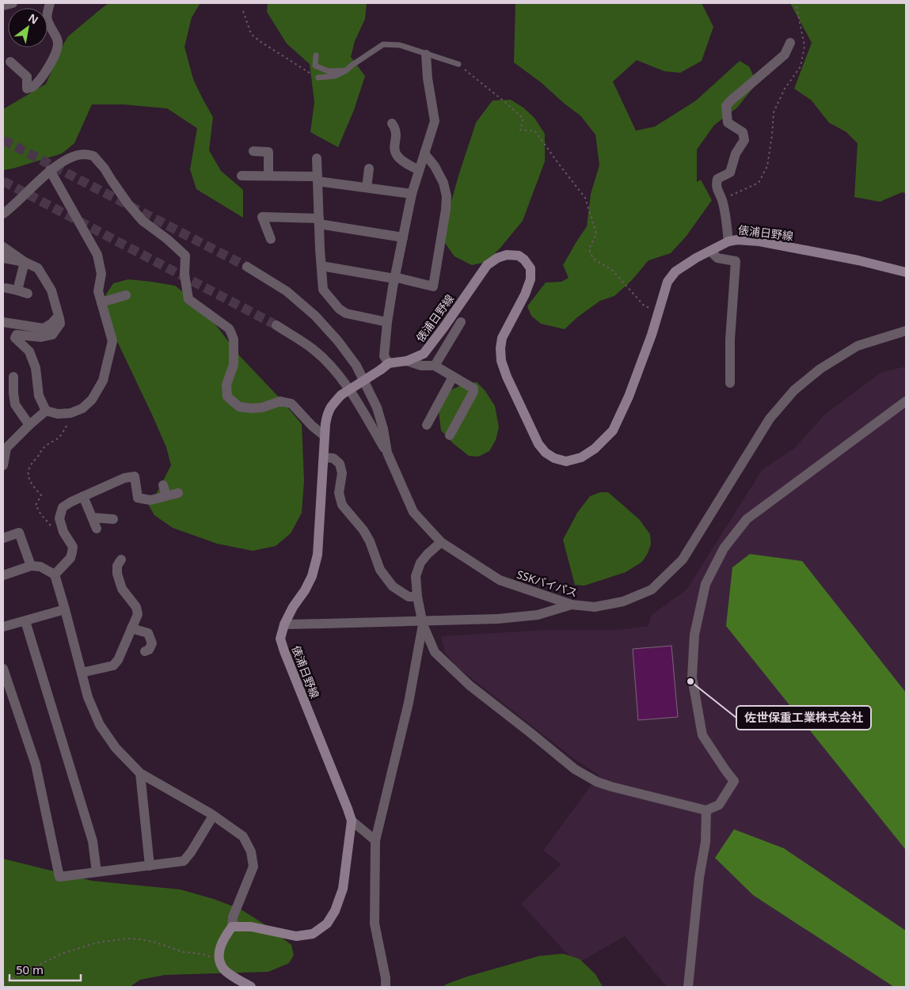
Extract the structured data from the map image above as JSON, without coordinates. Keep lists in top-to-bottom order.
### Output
{
  "streets": {
    "main road": ["俵浦日野線"],
    "street": ["SSKバイパス"]
  },
  "places": ["佐世保重工業株式会社"],
  "scale_bar": "50 m",
  "north": "top right"
}
